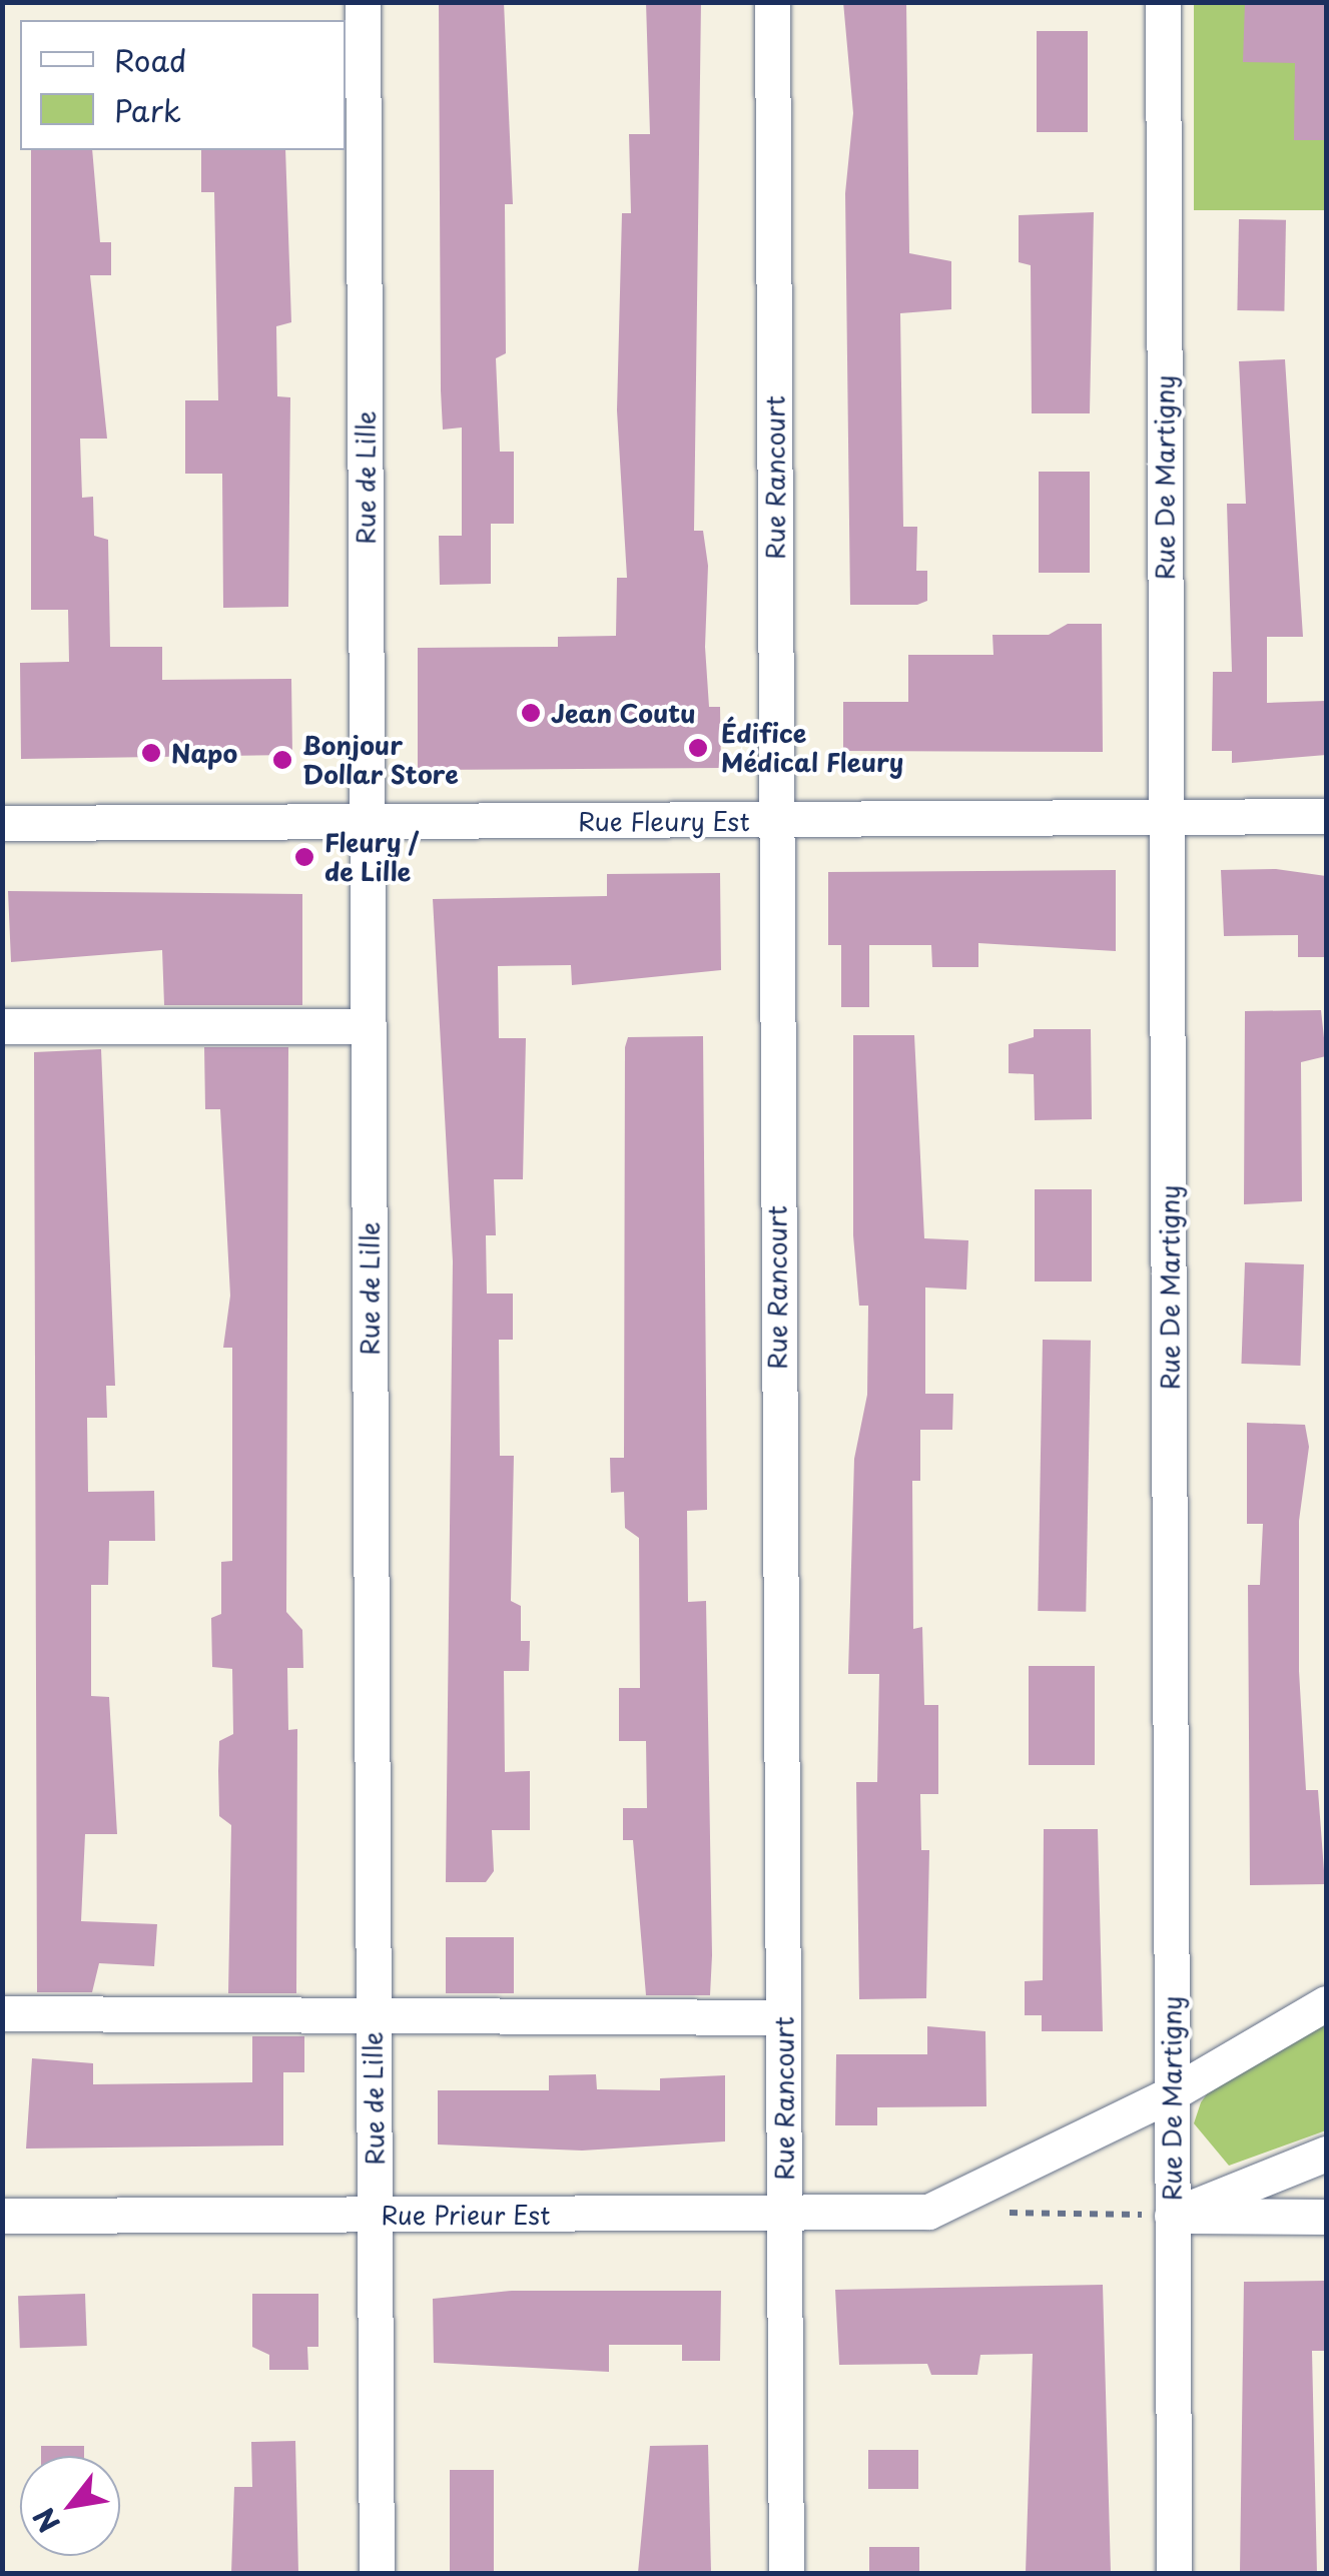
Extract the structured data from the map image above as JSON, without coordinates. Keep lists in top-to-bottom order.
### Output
{
  "streets": {
    "street": [
      "Rue de Lille",
      "Rue Rancourt",
      "Rue De Martigny",
      "Rue Fleury Est",
      "Rue Prieur Est"
    ]
  },
  "crossings": [
    ["Rue de Lille", "Rue Fleury Est"],
    ["Rue de Lille", "Rue Prieur Est"],
    ["Rue Rancourt", "Rue Fleury Est"],
    ["Rue Rancourt", "Rue Prieur Est"],
    ["Rue De Martigny", "Rue Fleury Est"],
    ["Rue De Martigny", "Rue Prieur Est"]
  ],
  "places": [
    "Jean Coutu",
    "Édifice Médical Fleury",
    "Napo",
    "Bonjour Dollar Store",
    "Fleury / de Lille"
  ],
  "legend": ["Road", "Park"],
  "north": "bottom left"
}
